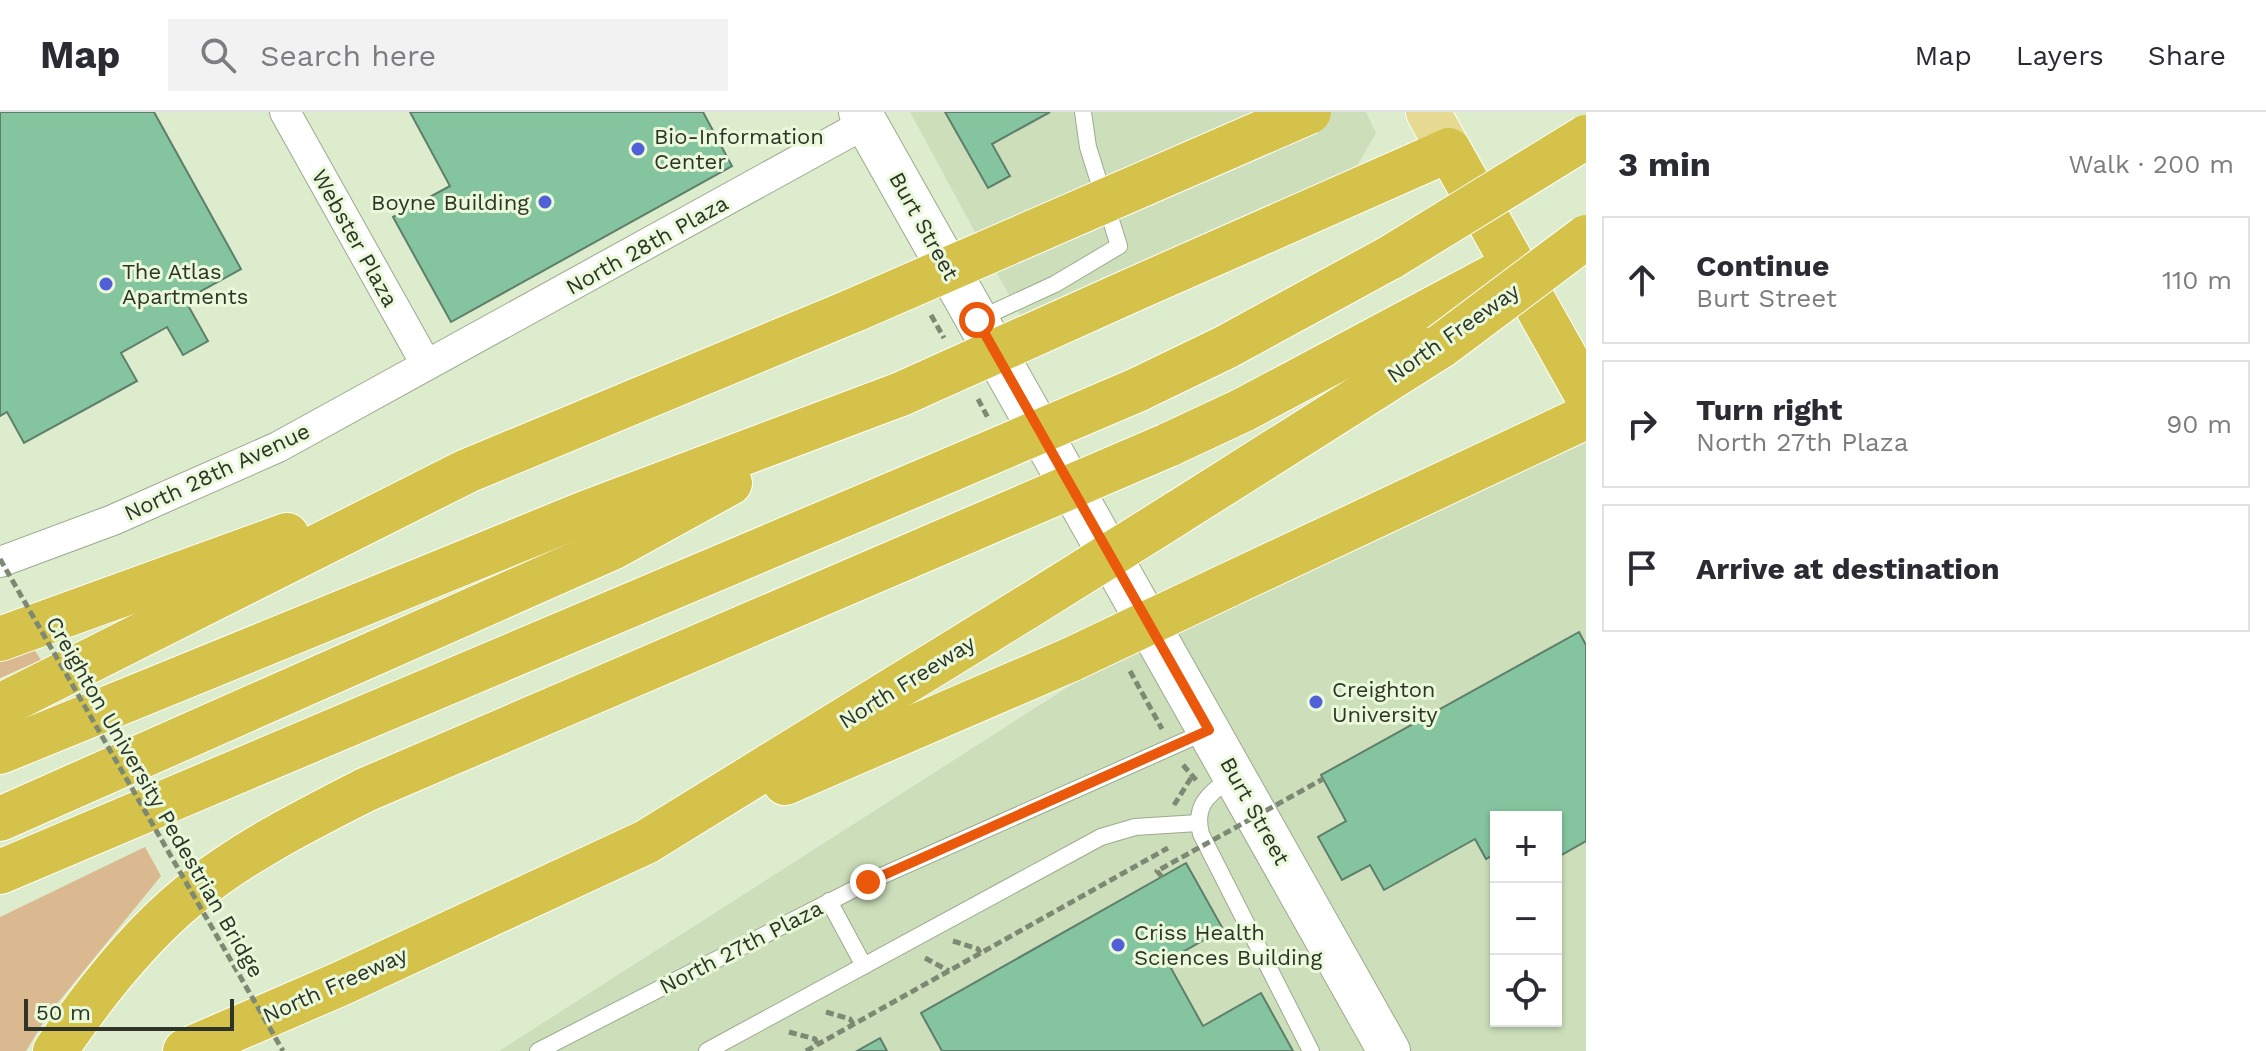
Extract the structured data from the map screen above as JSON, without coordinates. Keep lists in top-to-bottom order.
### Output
{
  "streets": {
    "highway": ["North Freeway"],
    "street": [
      "Burt Street",
      "Webster Plaza",
      "North 28th Plaza",
      "North 28th Avenue"
    ],
    "lane": ["North 27th Plaza"],
    "path": ["Creighton University Pedestrian Bridge"]
  },
  "crossings": [
    ["Burt Street", "North 28th Plaza"],
    ["Burt Street", "North 27th Plaza"],
    ["Webster Plaza", "North 28th Plaza"],
    ["Webster Plaza", "North 28th Avenue"],
    ["North 28th Plaza", "North 28th Avenue"],
    ["North 28th Avenue", "Creighton University Pedestrian Bridge"]
  ],
  "places": [
    "Bio-Information Center",
    "Boyne Building",
    "The Atlas Apartments",
    "Creighton University",
    "Criss Health Sciences Building"
  ],
  "scale_bar": "50 m",
  "page": {
    "header": "Map",
    "search": "Search here",
    "nav": ["Map", "Layers", "Share"],
    "heading": ["3 min", "Walk · 200 m"],
    "list": [
      ["Continue", "Burt Street", "110 m"],
      ["Turn right", "North 27th Plaza", "90 m"],
      "Arrive at destination"
    ],
    "map_buttons": ["+", "−"],
    "scale": "50 m"
  }
}
